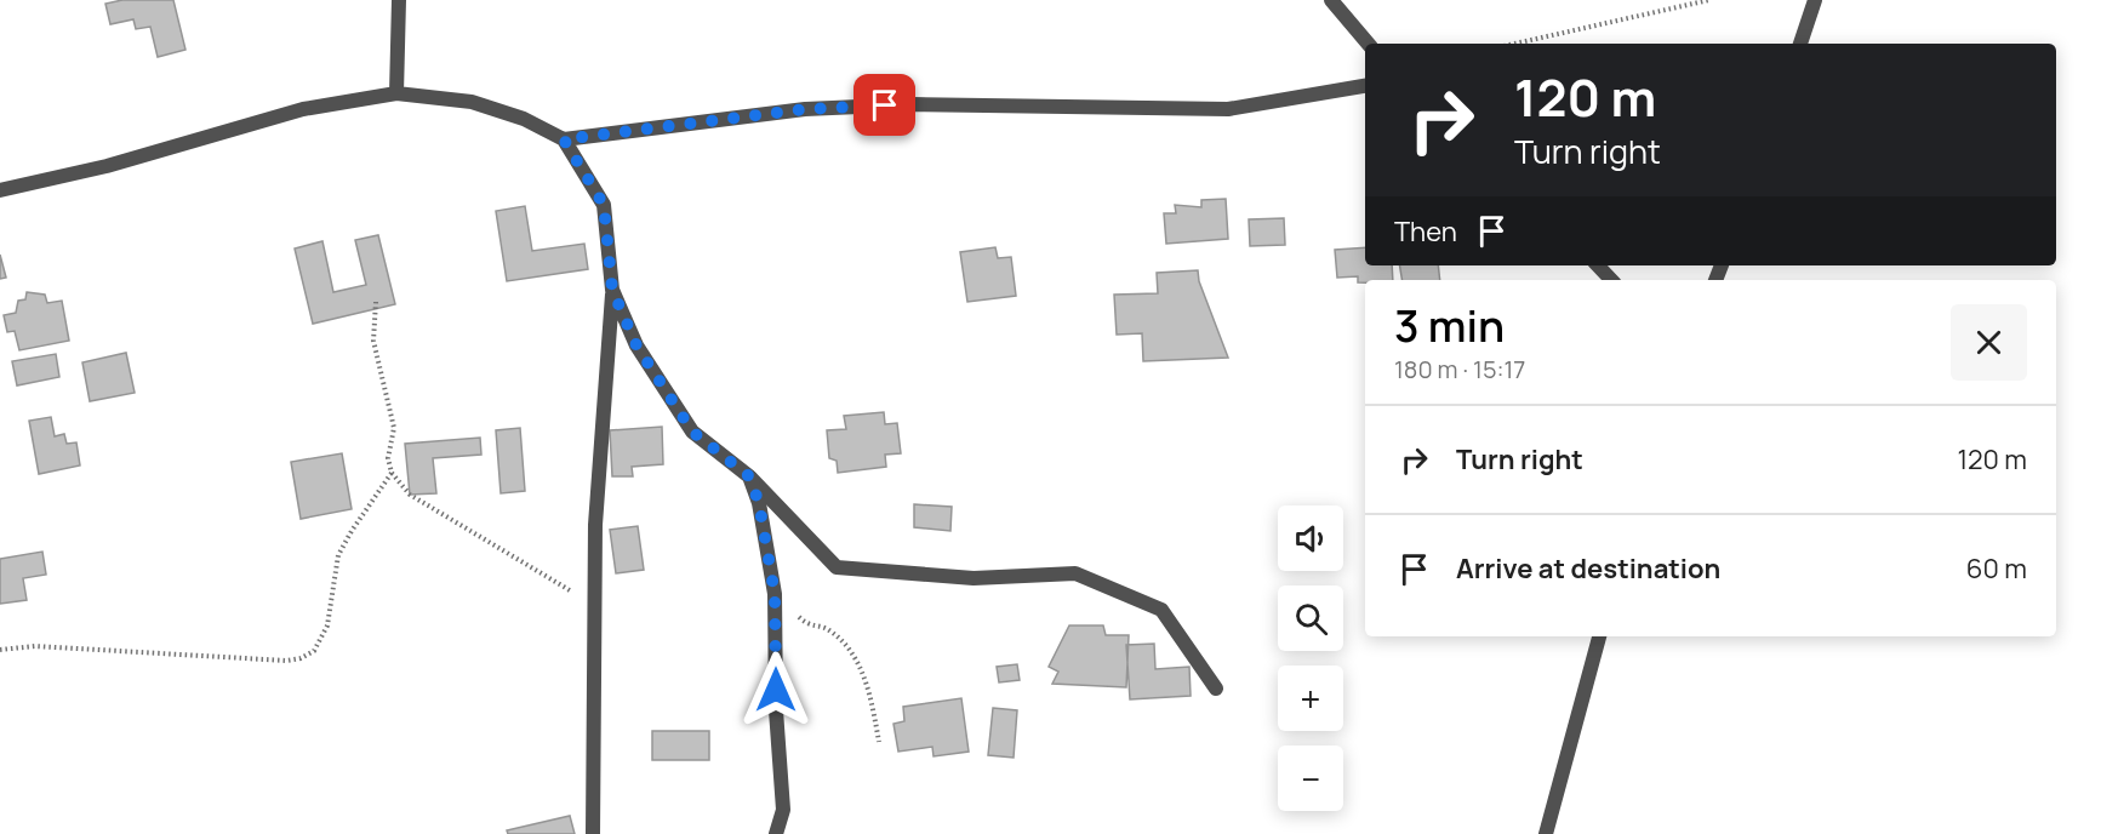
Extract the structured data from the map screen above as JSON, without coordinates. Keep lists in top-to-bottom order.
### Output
{
  "page": {
    "turn": ["120 m", "Turn right"],
    "then": "Then",
    "heading": ["3 min", "180 m · 15:17"],
    "list": [
      {
        "name": "Turn right",
        "value": "120 m"
      },
      {
        "name": "Arrive at destination",
        "value": "60 m"
      }
    ],
    "map_buttons": ["+", "−"]
  }
}
